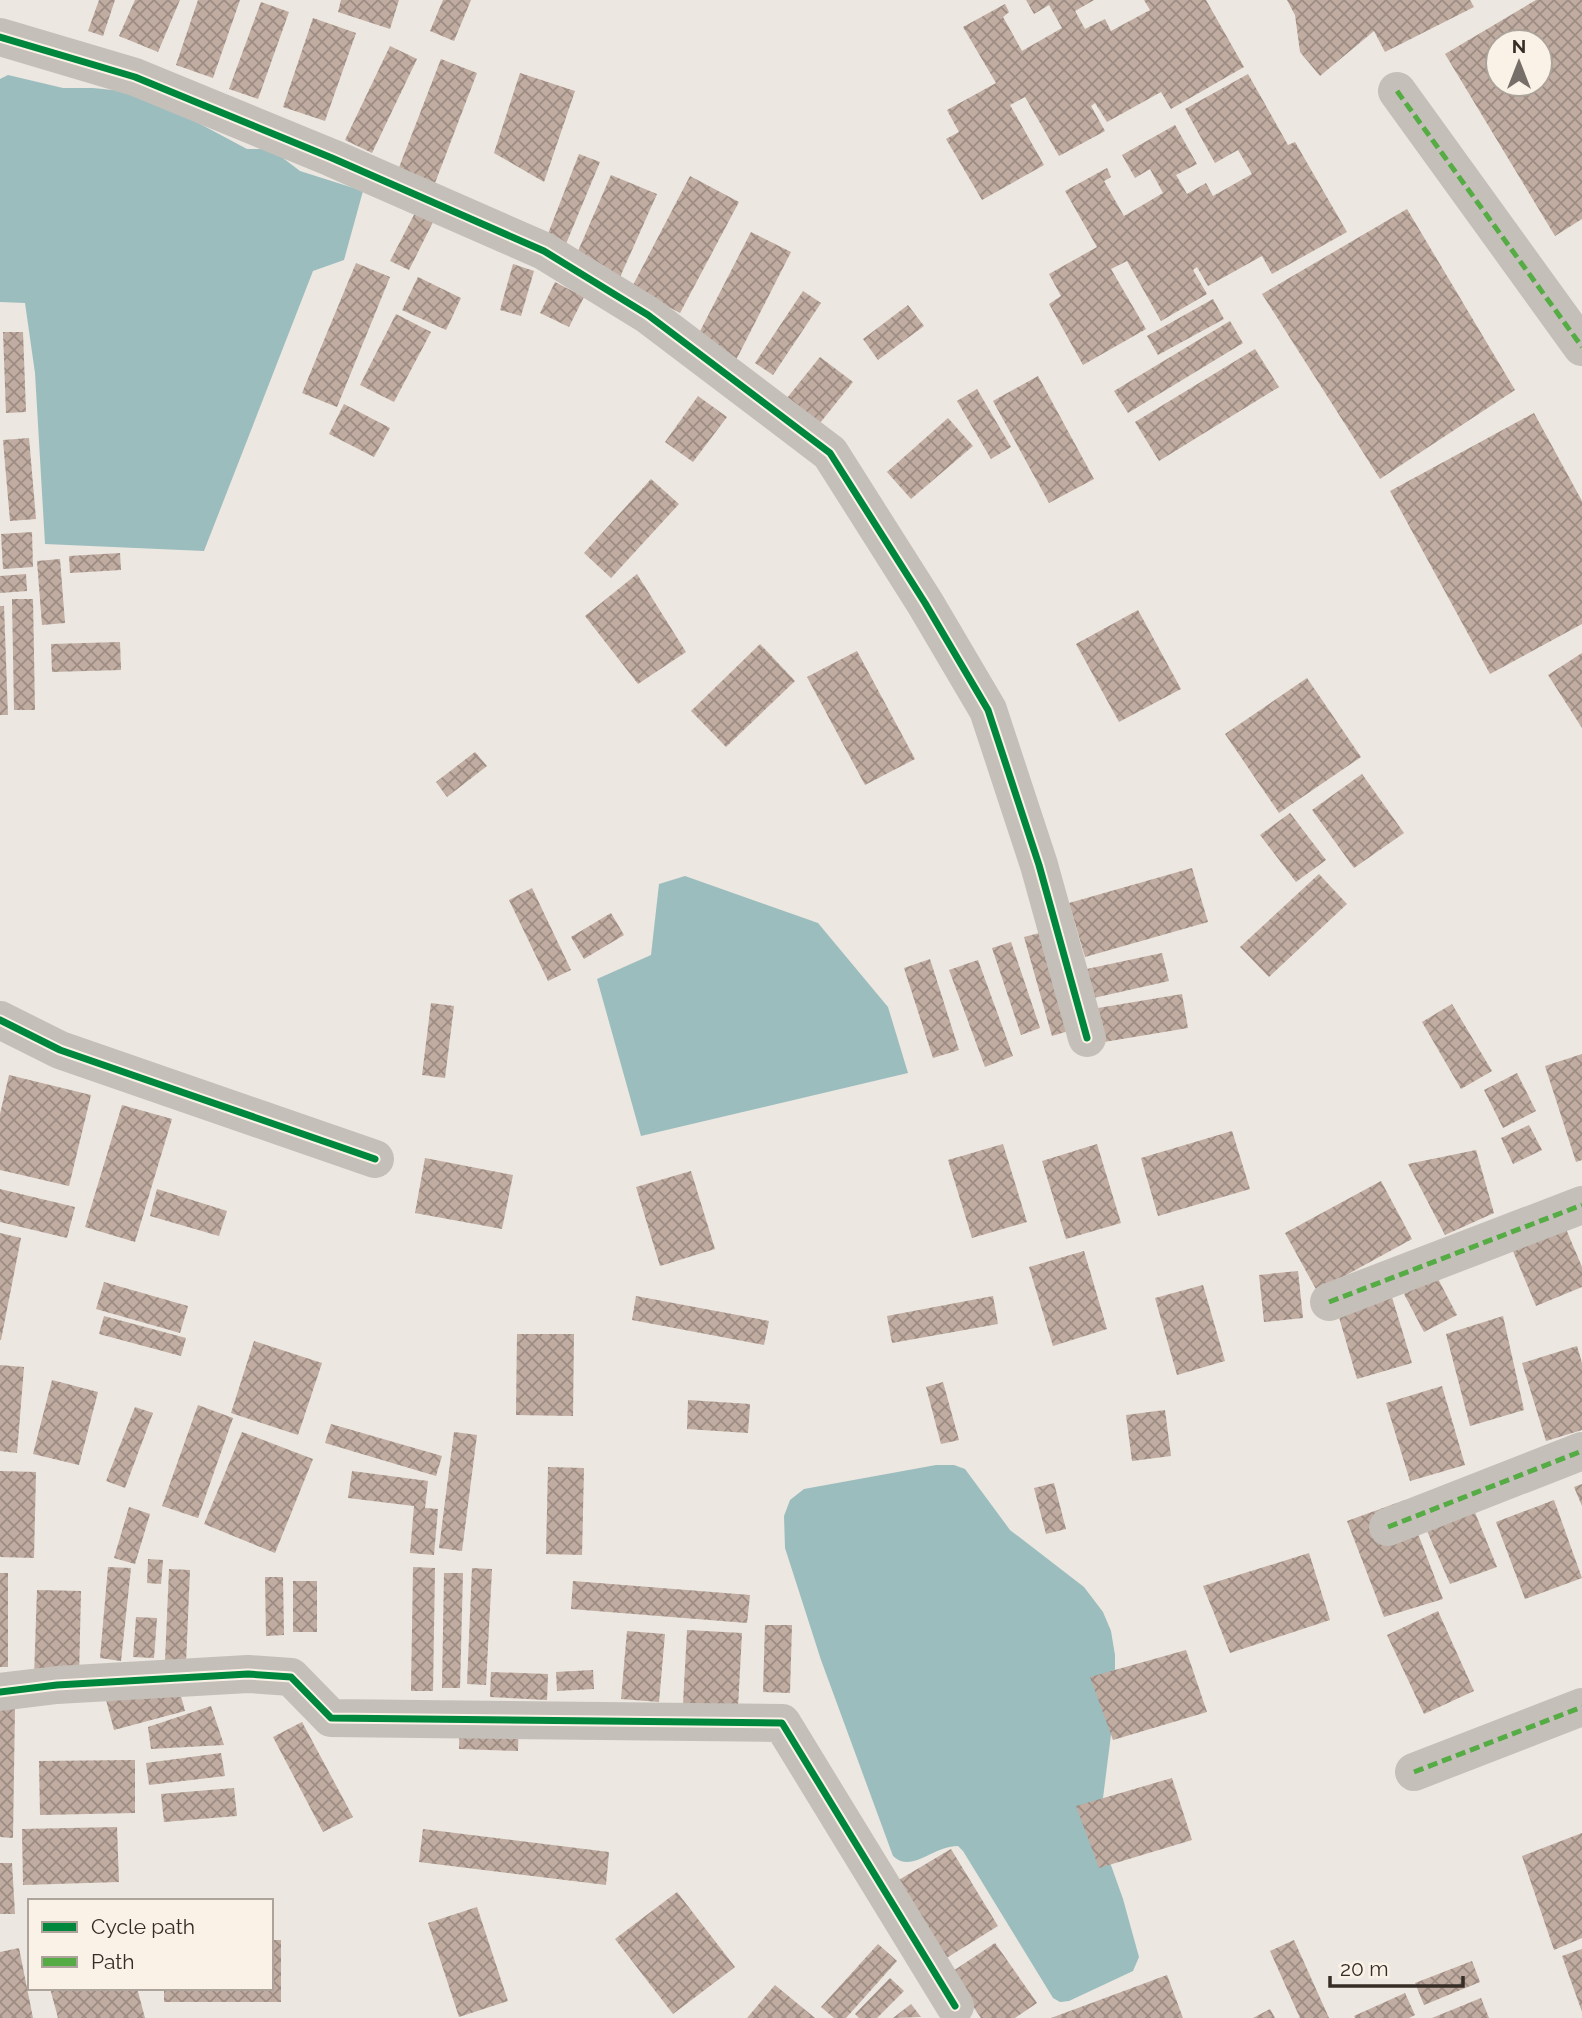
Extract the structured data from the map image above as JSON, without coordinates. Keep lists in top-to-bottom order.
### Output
{
  "legend": ["Cycle path", "Path"],
  "scale_bar": "20 m",
  "north": "top"
}
